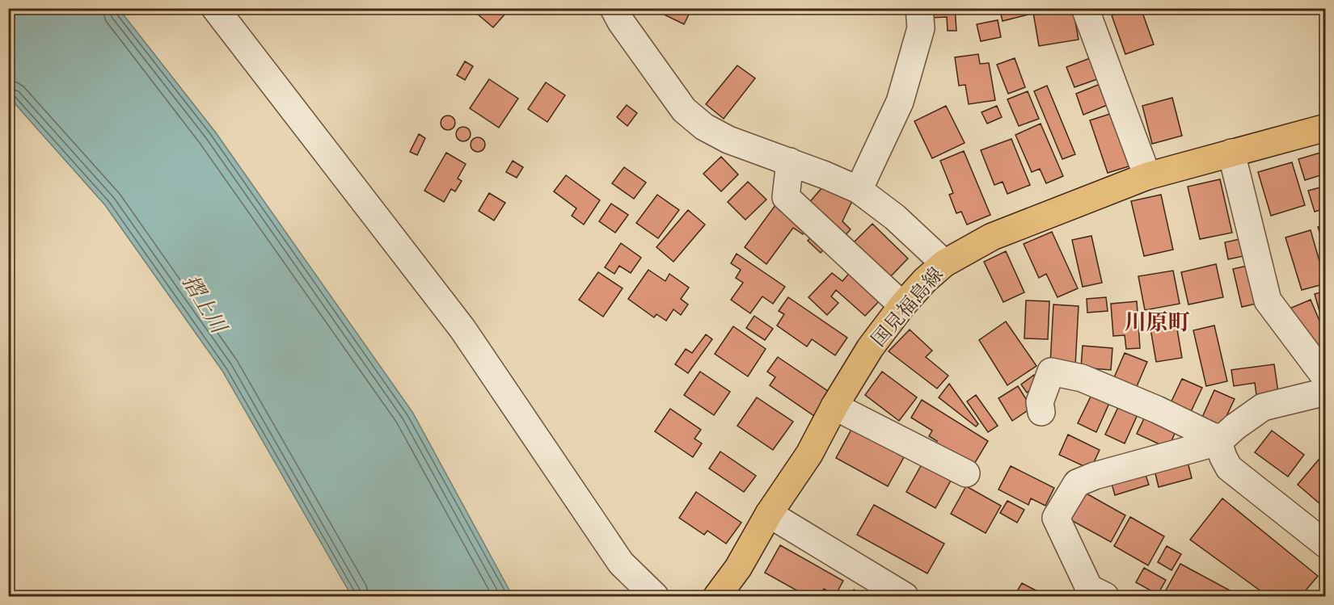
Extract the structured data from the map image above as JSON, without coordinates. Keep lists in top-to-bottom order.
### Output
{
  "streets": {
    "main road": ["国見福島線"]
  },
  "districts": ["川原町"],
  "water": ["摺上川"]
}
